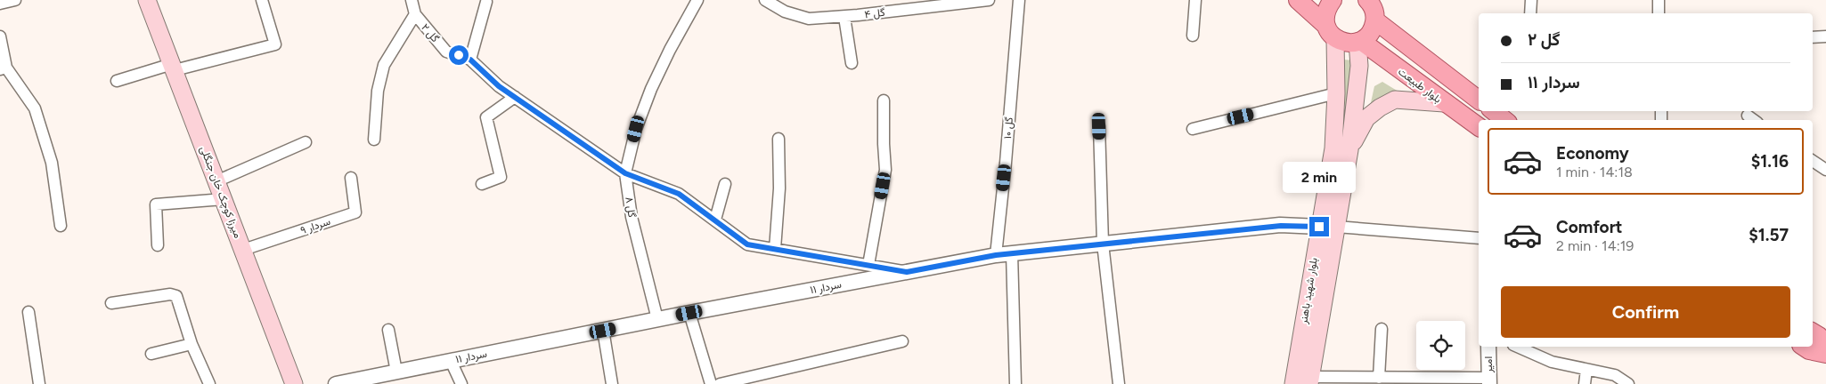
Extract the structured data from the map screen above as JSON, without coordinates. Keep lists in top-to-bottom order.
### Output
{
  "streets": {
    "main road": ["بلوار طبیعت", "میرزا کوچک خان جنگلی", "بلوار شهید باهنر"],
    "street": [
      "گل ۴",
      "گل ۲",
      "گل ۱۰",
      "گل ۸",
      "سردار ۹",
      "سردار ۱۱",
      "امیر"
    ]
  },
  "crossings": [
    ["گل ۲", "گل ۸"],
    ["گل ۲", "سردار ۱۱"],
    ["بلوار طبیعت", "بلوار شهید باهنر"],
    ["گل ۱۰", "سردار ۱۱"],
    ["میرزا کوچک خان جنگلی", "سردار ۹"],
    ["گل ۸", "سردار ۱۱"],
    ["سردار ۱۱", "بلوار شهید باهنر"]
  ],
  "page": {
    "banner": ["گل ۲", "سردار ۱۱"],
    "list": [
      {
        "name": "Economy",
        "note": "1 min · 14:18",
        "value": "$1.16"
      },
      {
        "name": "Comfort",
        "note": "2 min · 14:19",
        "value": "$1.57"
      }
    ],
    "bubble": "2 min",
    "buttons": "Confirm"
  }
}
